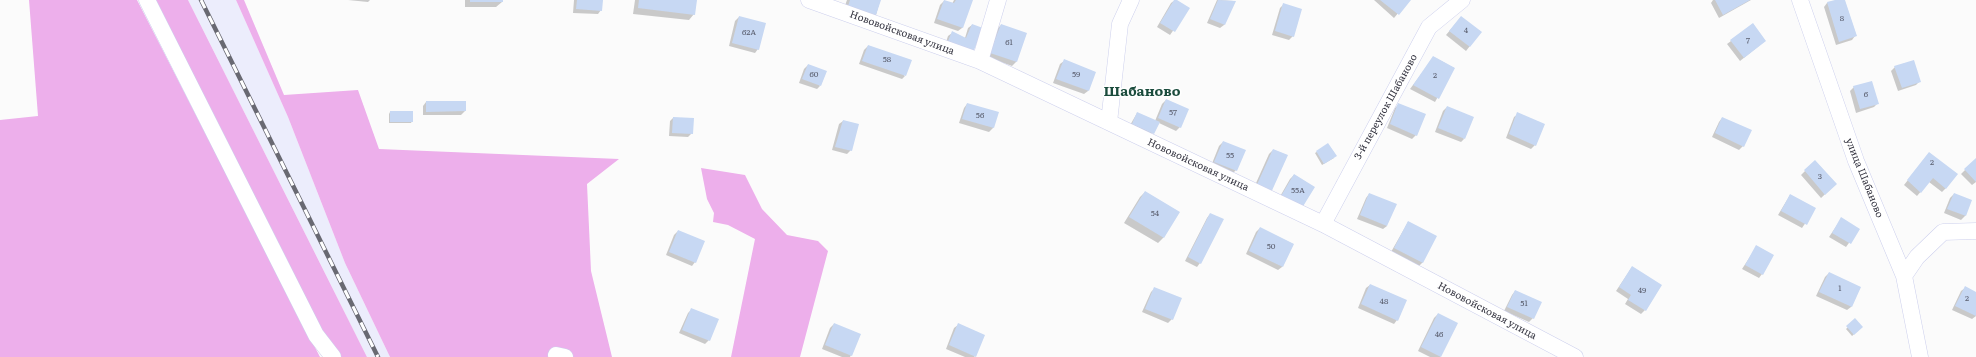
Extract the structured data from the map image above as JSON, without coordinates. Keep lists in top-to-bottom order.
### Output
{
  "streets": {
    "street": ["Нововойсковая улица", "3-й переулок Шабаново", "улица Шабаново"]
  },
  "crossings": [
    ["Нововойсковая улица", "3-й переулок Шабаново"]
  ],
  "districts": ["Шабаново"],
  "house_numbers": [
    "8",
    "4",
    "62А",
    "7",
    "61",
    "58",
    "60",
    "59",
    "2",
    "6",
    "57",
    "56",
    "55",
    "2",
    "3",
    "55А",
    "54",
    "50",
    "1",
    "49",
    "2",
    "48",
    "51",
    "46"
  ]
}
